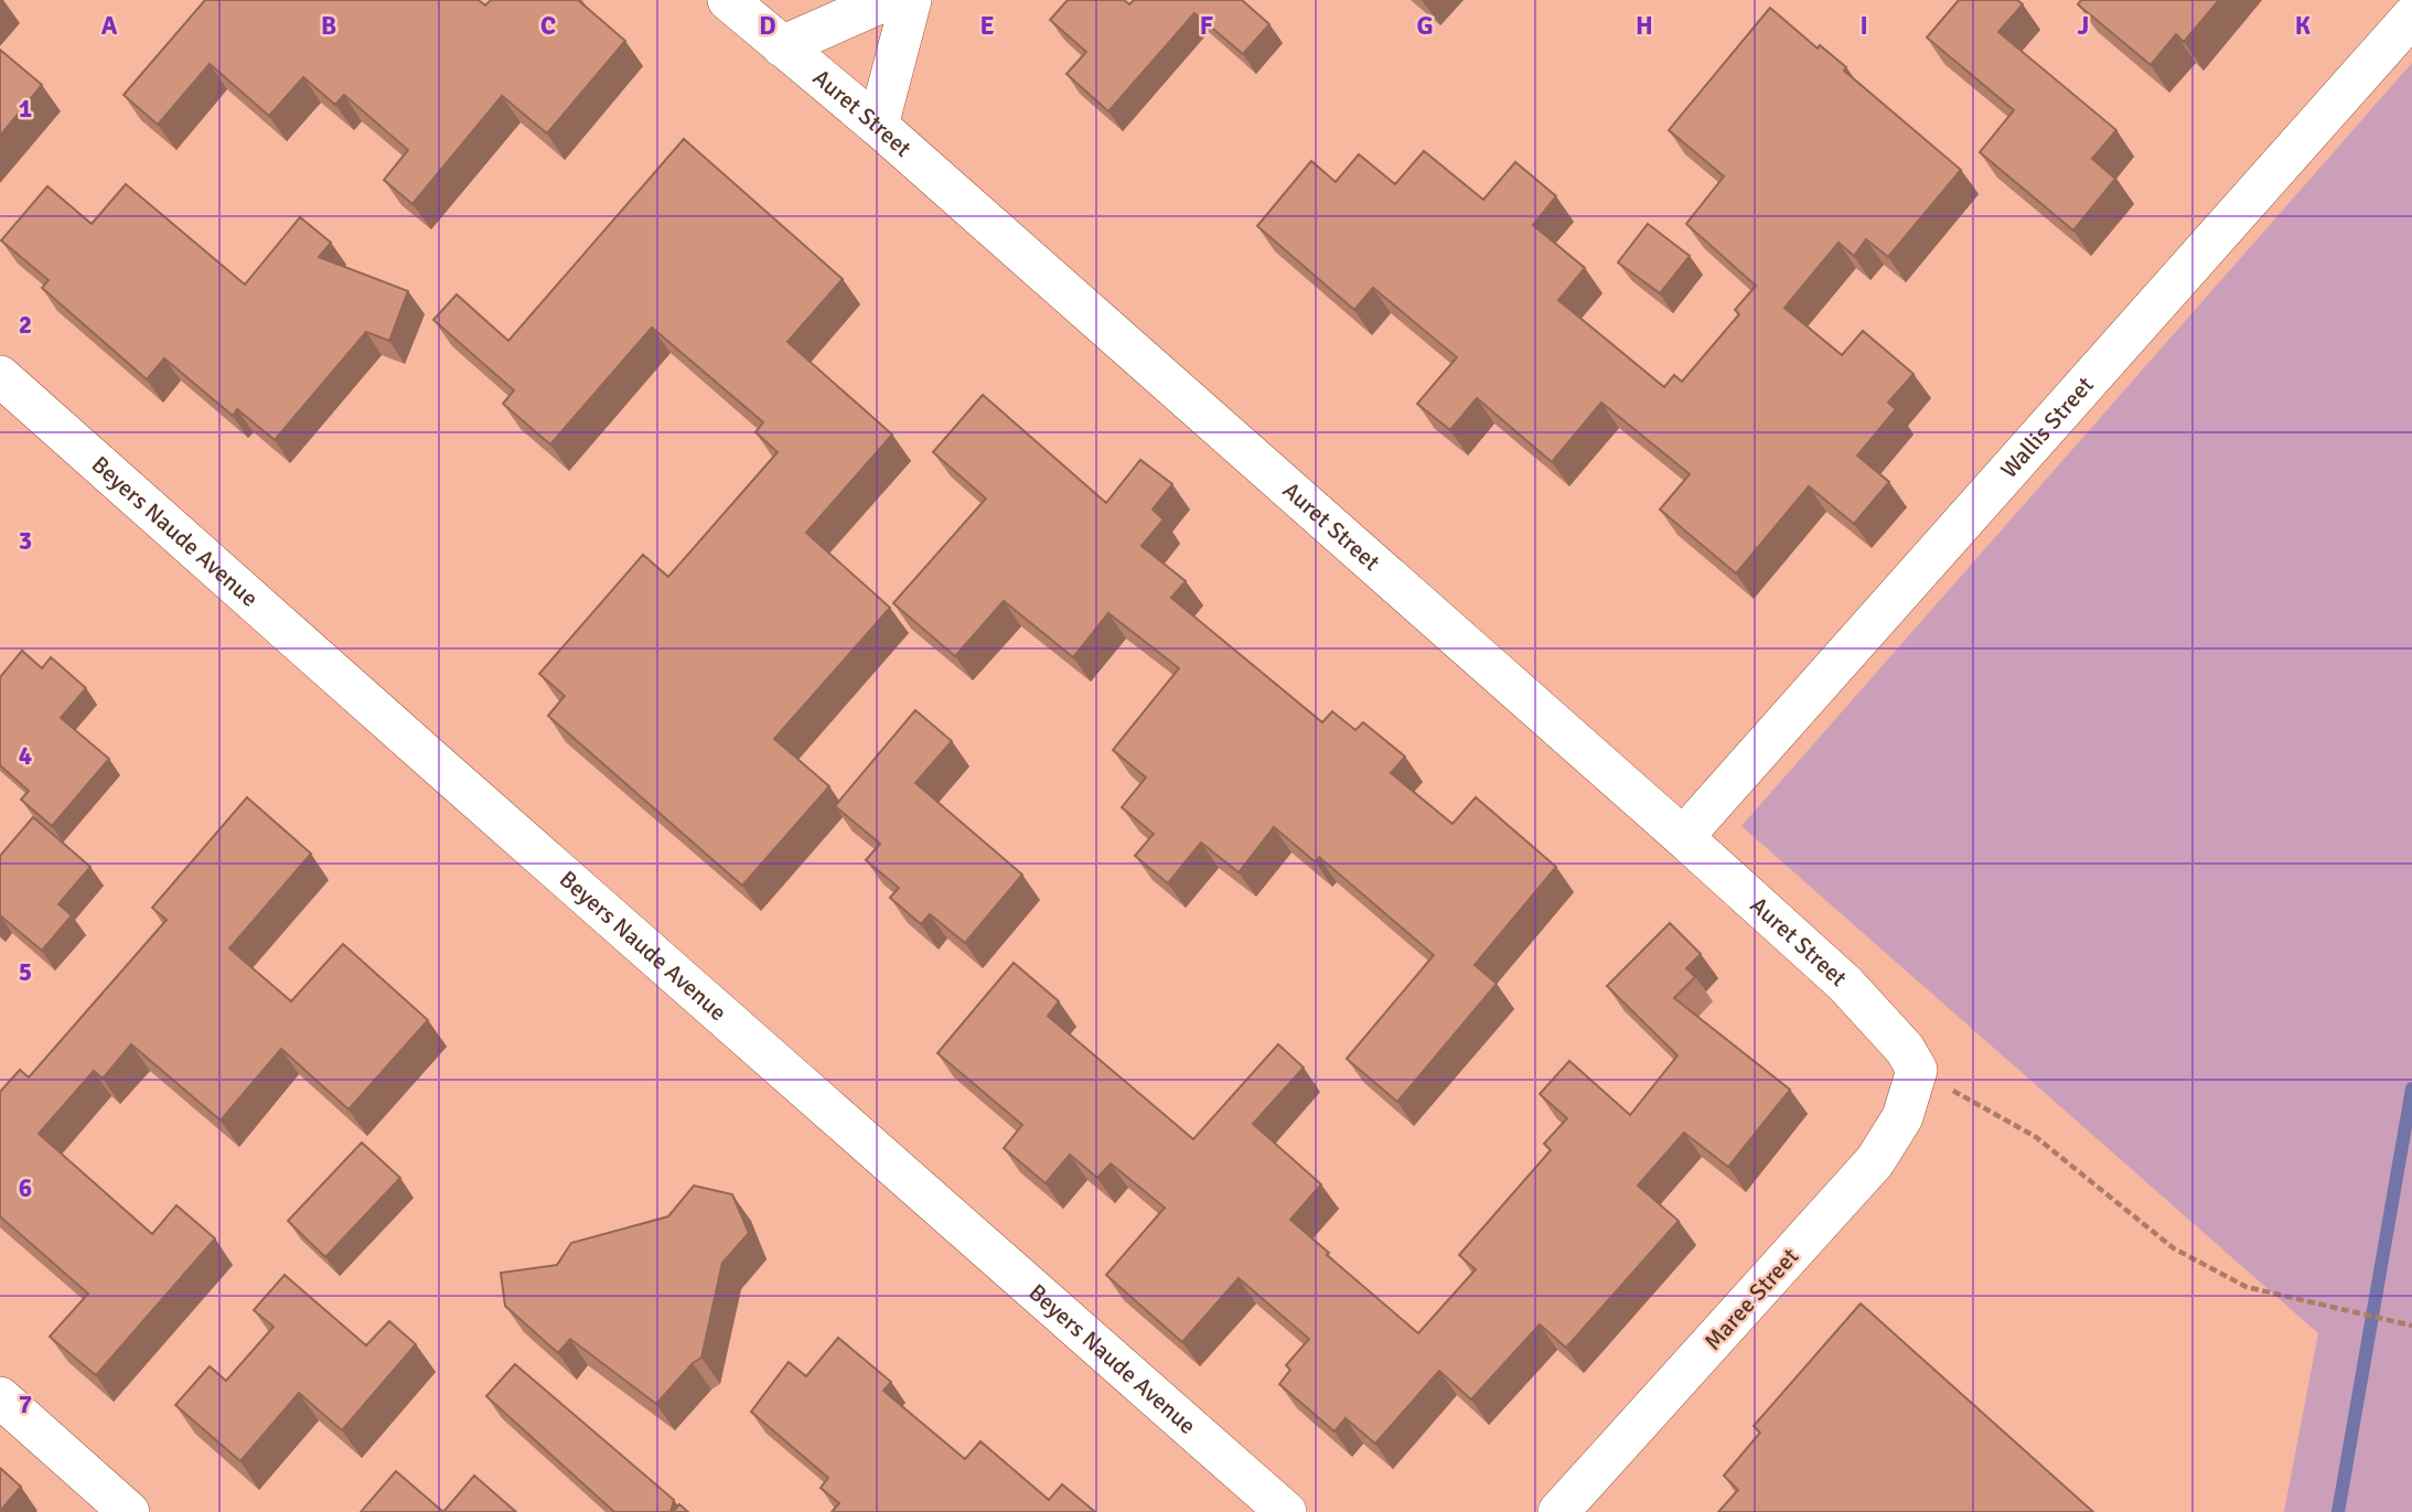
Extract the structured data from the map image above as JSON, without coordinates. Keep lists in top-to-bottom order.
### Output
{
  "streets": {
    "street": [
      "Auret Street",
      "Wallis Street",
      "Beyers Naude Avenue",
      "Maree Street"
    ]
  },
  "crossings": [
    ["Auret Street", "Wallis Street"],
    ["Auret Street", "Maree Street"]
  ],
  "grid": {
    "columns": [
      "A",
      "B",
      "C",
      "D",
      "E",
      "F",
      "G",
      "H",
      "I",
      "J",
      "K"
    ],
    "rows": [
      "1",
      "2",
      "3",
      "4",
      "5",
      "6",
      "7"
    ]
  }
}
